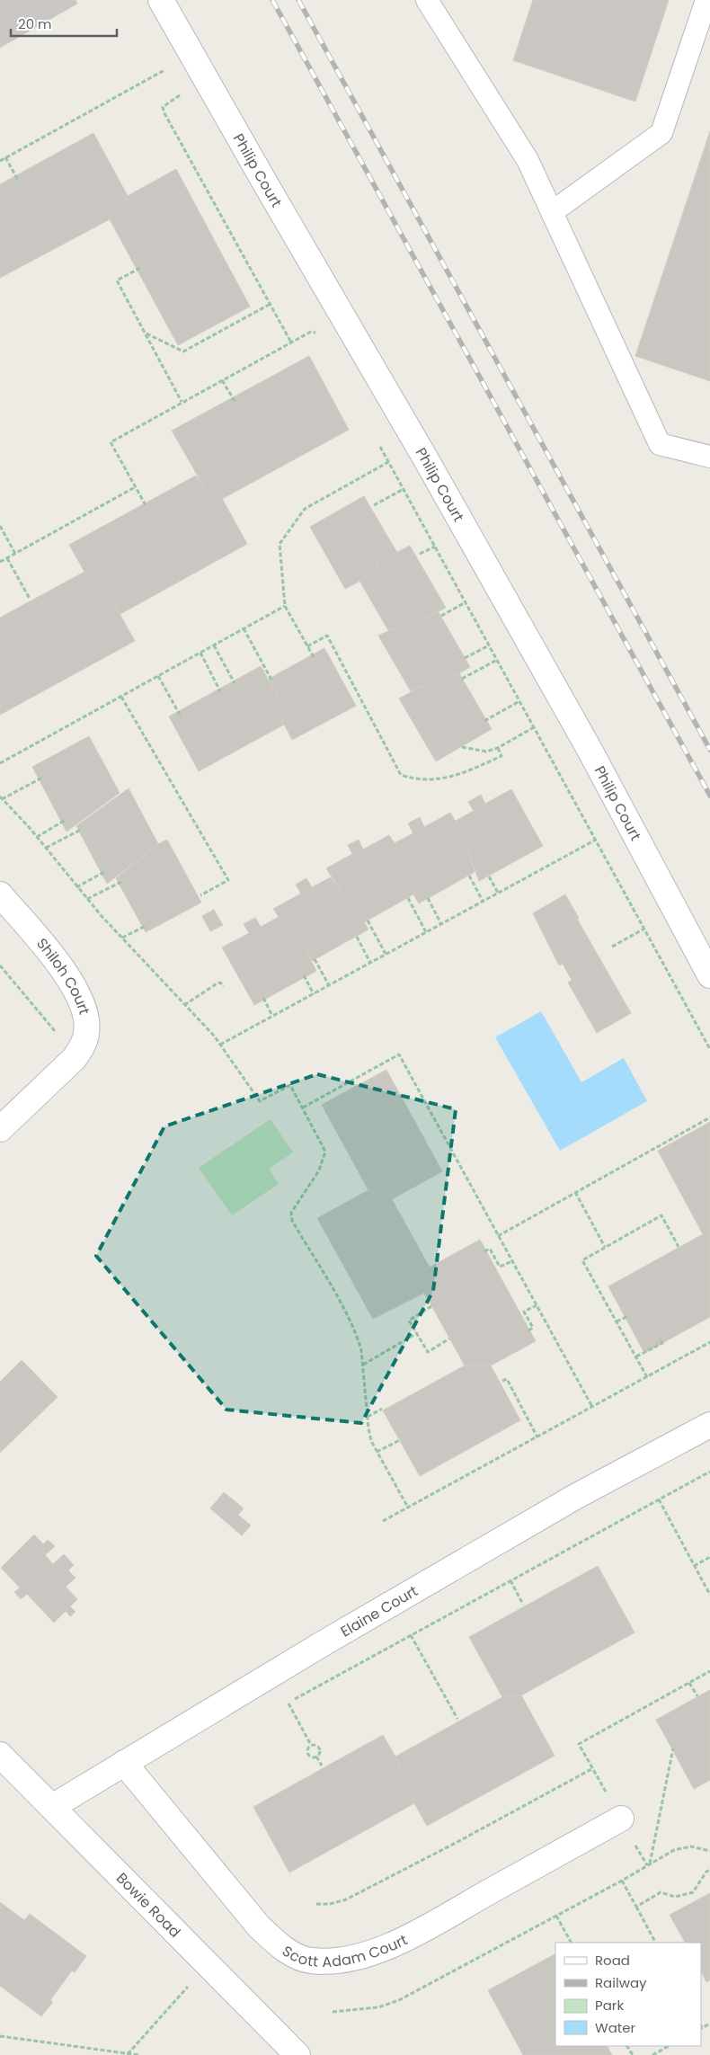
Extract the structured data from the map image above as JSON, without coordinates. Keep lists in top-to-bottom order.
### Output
{
  "streets": {
    "street": [
      "Philip Court",
      "Shiloh Court",
      "Elaine Court",
      "Bowie Road",
      "Scott Adam Court"
    ]
  },
  "crossings": [
    ["Elaine Court", "Bowie Road"],
    ["Elaine Court", "Scott Adam Court"]
  ],
  "legend": [
    "Road",
    "Railway",
    "Park",
    "Water"
  ],
  "scale_bar": "20 m"
}
